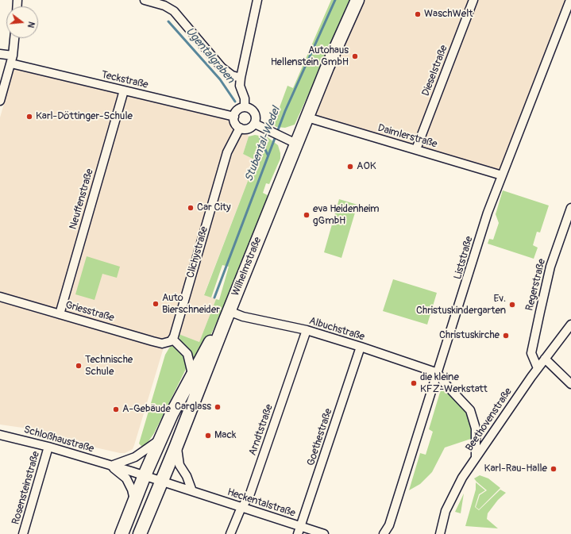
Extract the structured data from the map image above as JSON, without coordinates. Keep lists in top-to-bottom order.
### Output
{
  "streets": {
    "main road": ["Wilhelmstraße"],
    "street": [
      "Dieselstraße",
      "Teckstraße",
      "Daimlerstraße",
      "Neuffenstraße",
      "Clichystraße",
      "Liststraße",
      "Regerstraße",
      "Griesstraße",
      "Albuchstraße",
      "Beethovenstraße",
      "Arndtstraße",
      "Goethestraße",
      "Schloßhaustraße",
      "Rosensteinstraße",
      "Heckentalstraße"
    ]
  },
  "crossings": [
    ["Dieselstraße", "Daimlerstraße"],
    ["Teckstraße", "Neuffenstraße"],
    ["Teckstraße", "Clichystraße"],
    ["Daimlerstraße", "Liststraße"],
    ["Daimlerstraße", "Wilhelmstraße"],
    ["Neuffenstraße", "Griesstraße"],
    ["Clichystraße", "Griesstraße"],
    ["Liststraße", "Albuchstraße"],
    ["Wilhelmstraße", "Albuchstraße"],
    ["Wilhelmstraße", "Schloßhaustraße"],
    ["Wilhelmstraße", "Heckentalstraße"],
    ["Regerstraße", "Beethovenstraße"],
    ["Albuchstraße", "Arndtstraße"],
    ["Albuchstraße", "Goethestraße"],
    ["Arndtstraße", "Heckentalstraße"],
    ["Goethestraße", "Heckentalstraße"],
    ["Schloßhaustraße", "Rosensteinstraße"],
    ["Schloßhaustraße", "Heckentalstraße"]
  ],
  "water": ["Ugentalgraben", "Stubental-Wedel"],
  "places": [
    "WaschWelt",
    "Autohaus Hellenstein GmbH",
    "Karl-Döttinger-Schule",
    "AOK",
    "Car City",
    "eva Heidenheim gGmbH",
    "Auto Bierschneider",
    "Ev. Christuskindergarten",
    "Christuskirche",
    "Technische Schule",
    "die kleine KFZ-Werkstatt",
    "Carglass",
    "A-Gebäude",
    "Mack",
    "Karl-Rau-Halle"
  ],
  "north": "right"
}
